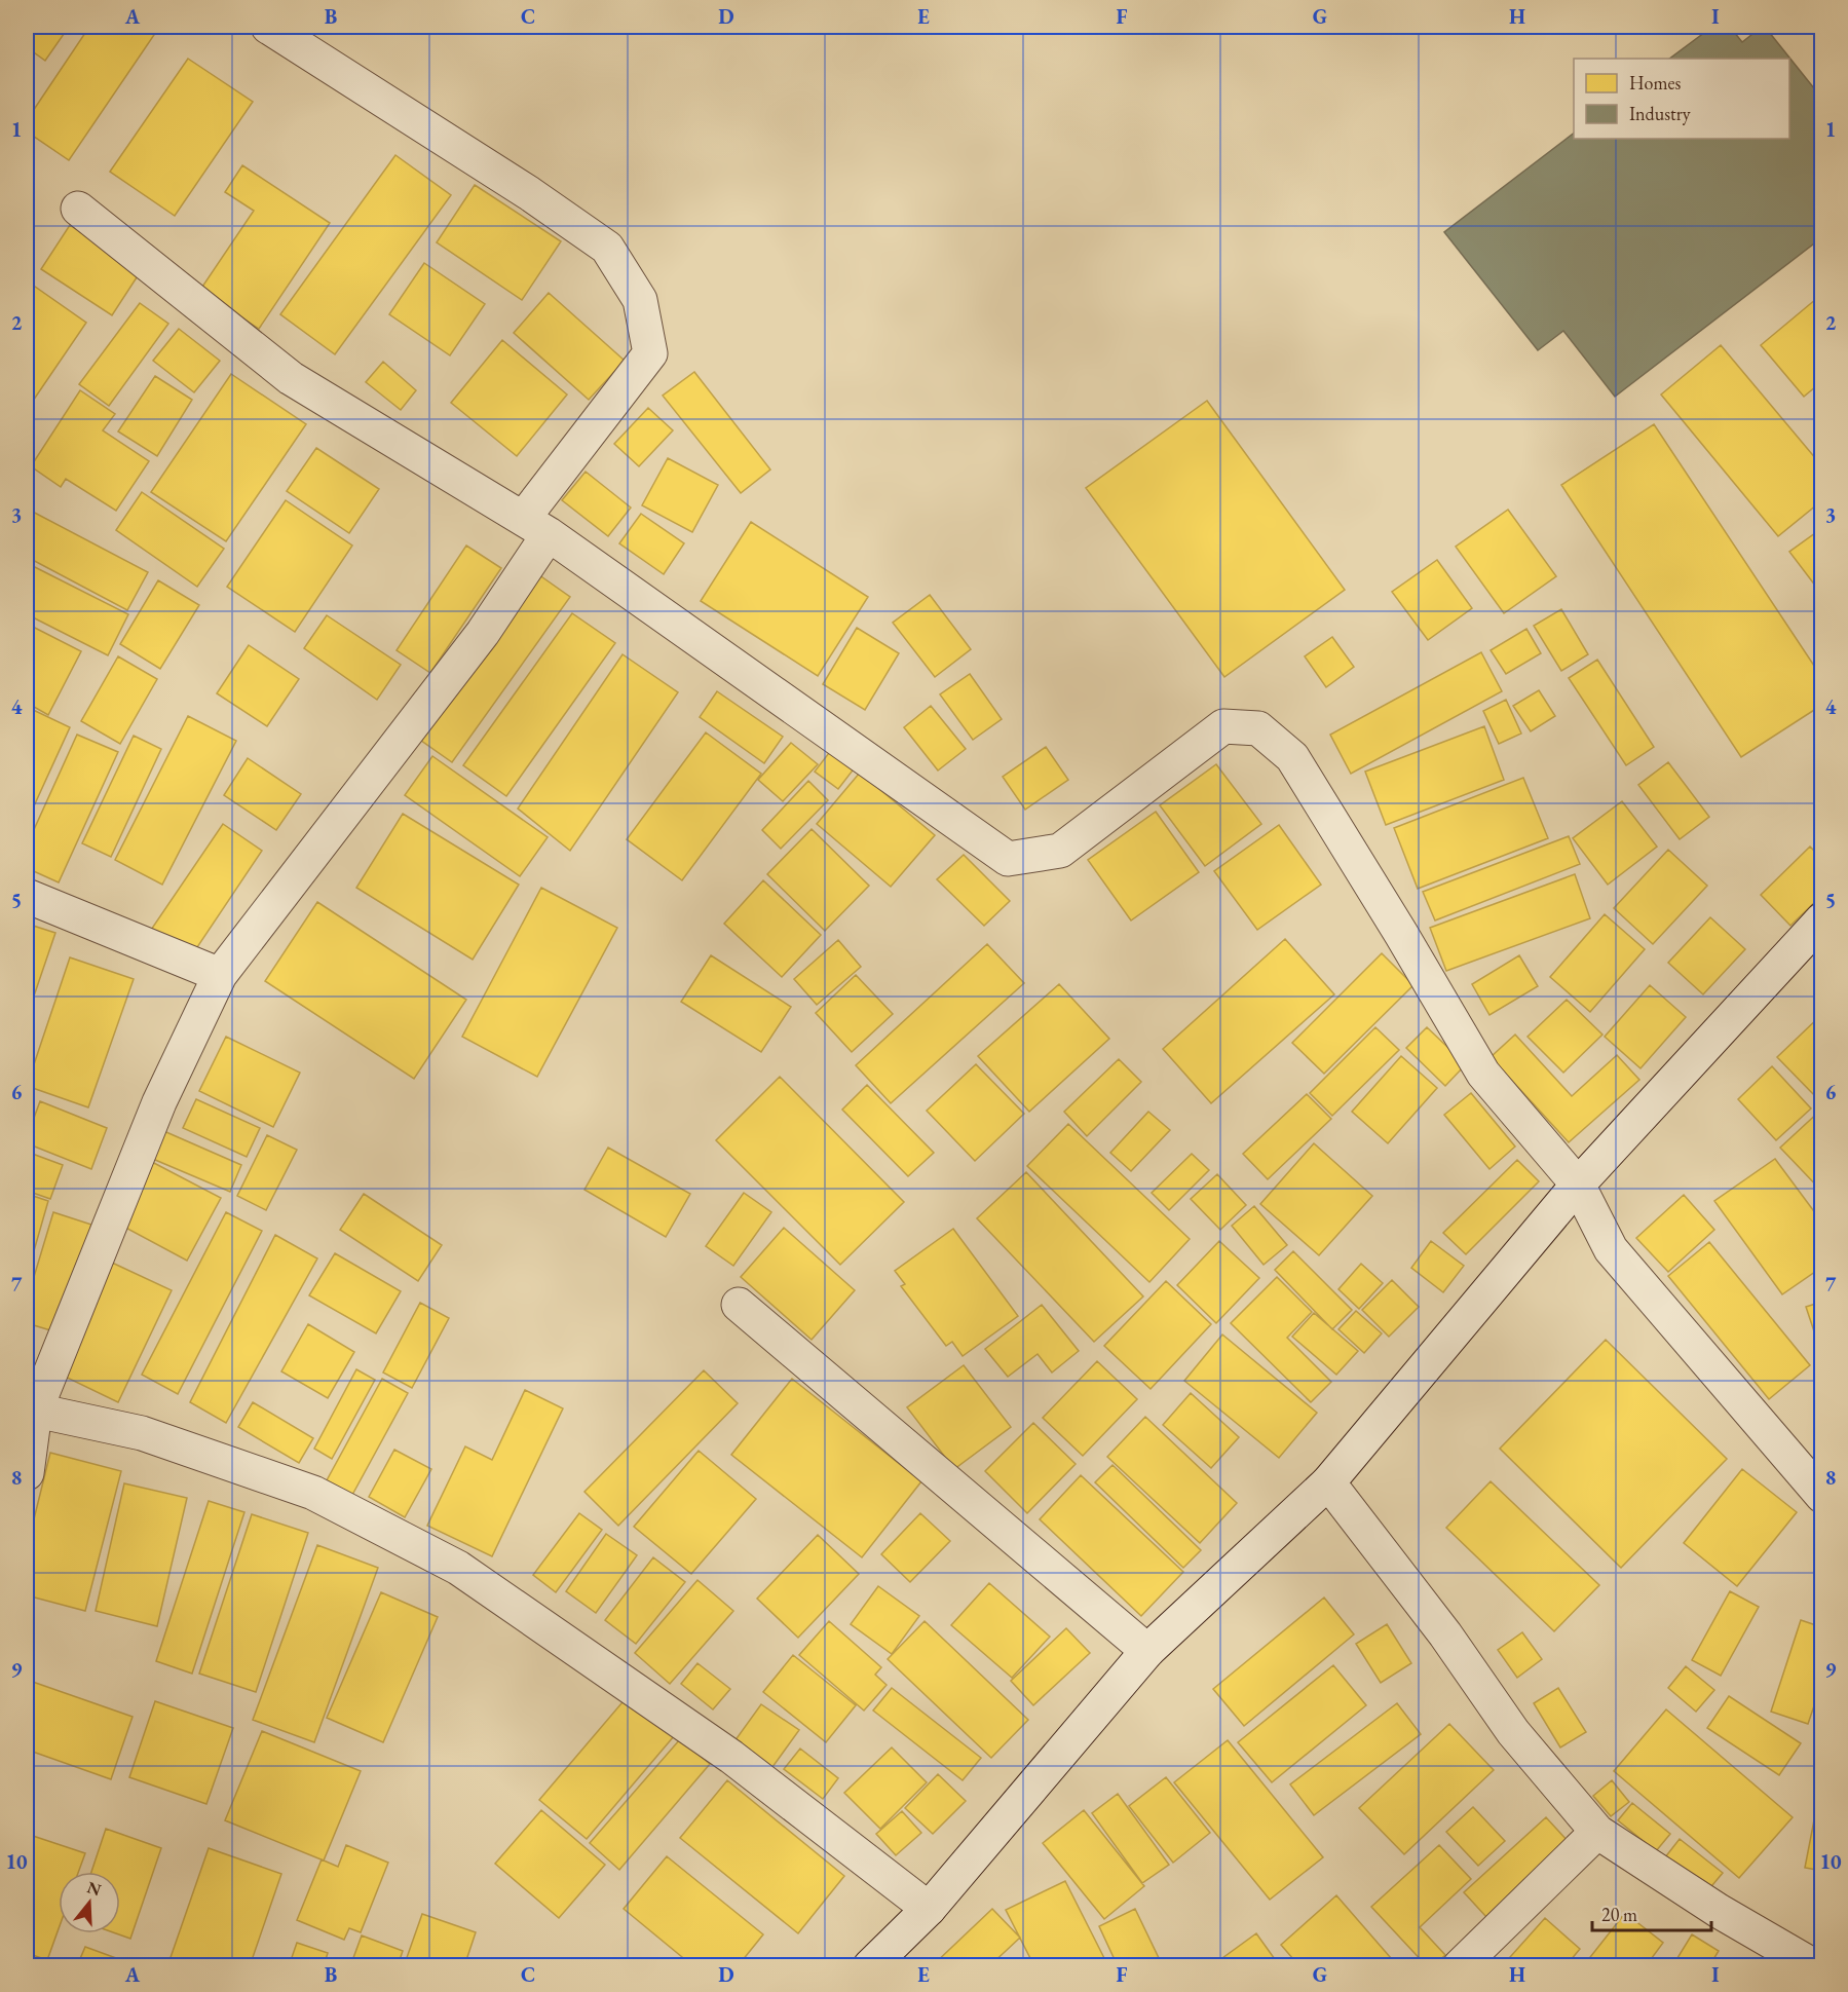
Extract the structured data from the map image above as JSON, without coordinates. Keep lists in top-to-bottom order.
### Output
{
  "legend": ["Homes", "Industry"],
  "scale_bar": "20 m",
  "north": "top",
  "grid": {
    "columns": [
      "A",
      "B",
      "C",
      "D",
      "E",
      "F",
      "G",
      "H",
      "I"
    ],
    "rows": [
      "1",
      "2",
      "3",
      "4",
      "5",
      "6",
      "7",
      "8",
      "9",
      "10"
    ]
  }
}
